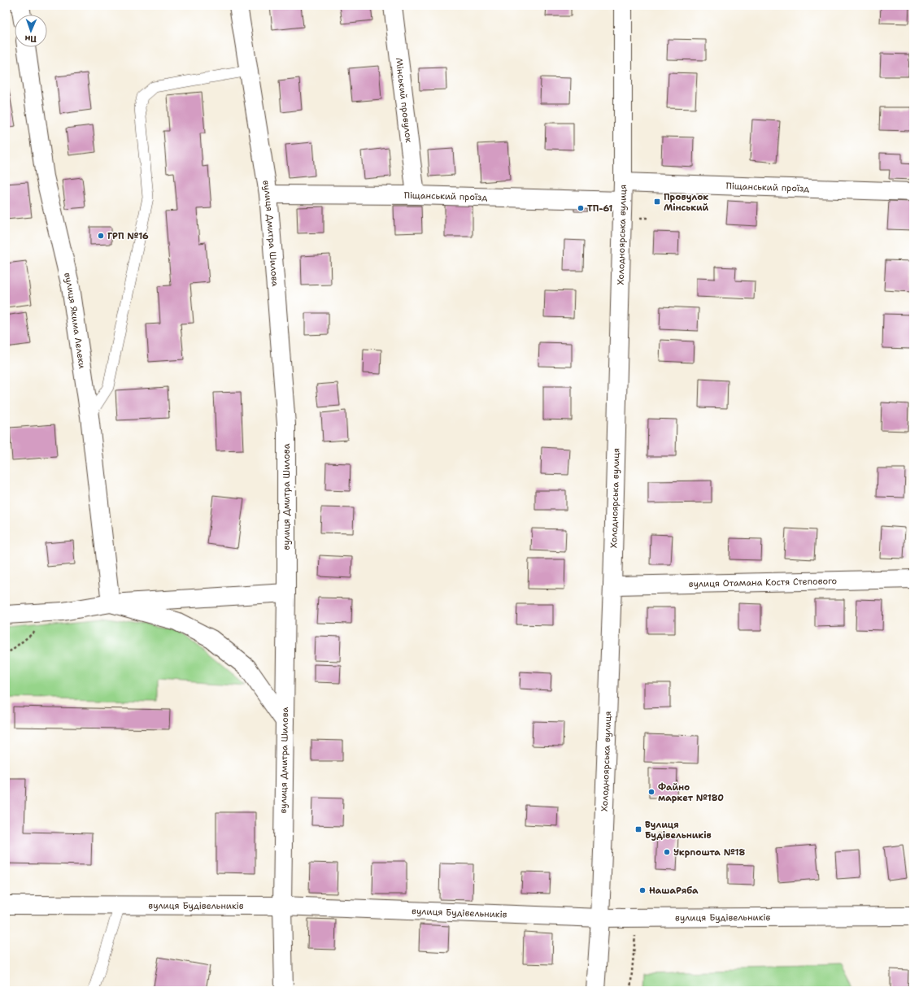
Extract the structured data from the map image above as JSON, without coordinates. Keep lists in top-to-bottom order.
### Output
{
  "streets": {
    "street": [
      "Мінський провулок",
      "Піщанський проїзд",
      "вулиця Дмитра Шилова",
      "Холодноярська вулиця",
      "вулиця Якима Лелеки",
      "вулиця Отамана Костя Степового",
      "вулиця Будівельників"
    ]
  },
  "crossings": [
    ["Мінський провулок", "Піщанський проїзд"],
    ["Піщанський проїзд", "вулиця Дмитра Шилова"],
    ["Піщанський проїзд", "Холодноярська вулиця"],
    ["вулиця Дмитра Шилова", "вулиця Будівельників"],
    ["Холодноярська вулиця", "вулиця Отамана Костя Степового"],
    ["Холодноярська вулиця", "вулиця Будівельників"]
  ],
  "places": {
    "transit": ["Провулок Мінський", "Вулиця Будівельників"],
    "other": [
      "ТП-61",
      "ГРП №16",
      "Файно маркет №180",
      "Укрпошта №18",
      "НашаРяба"
    ]
  },
  "north": "bottom"
}
